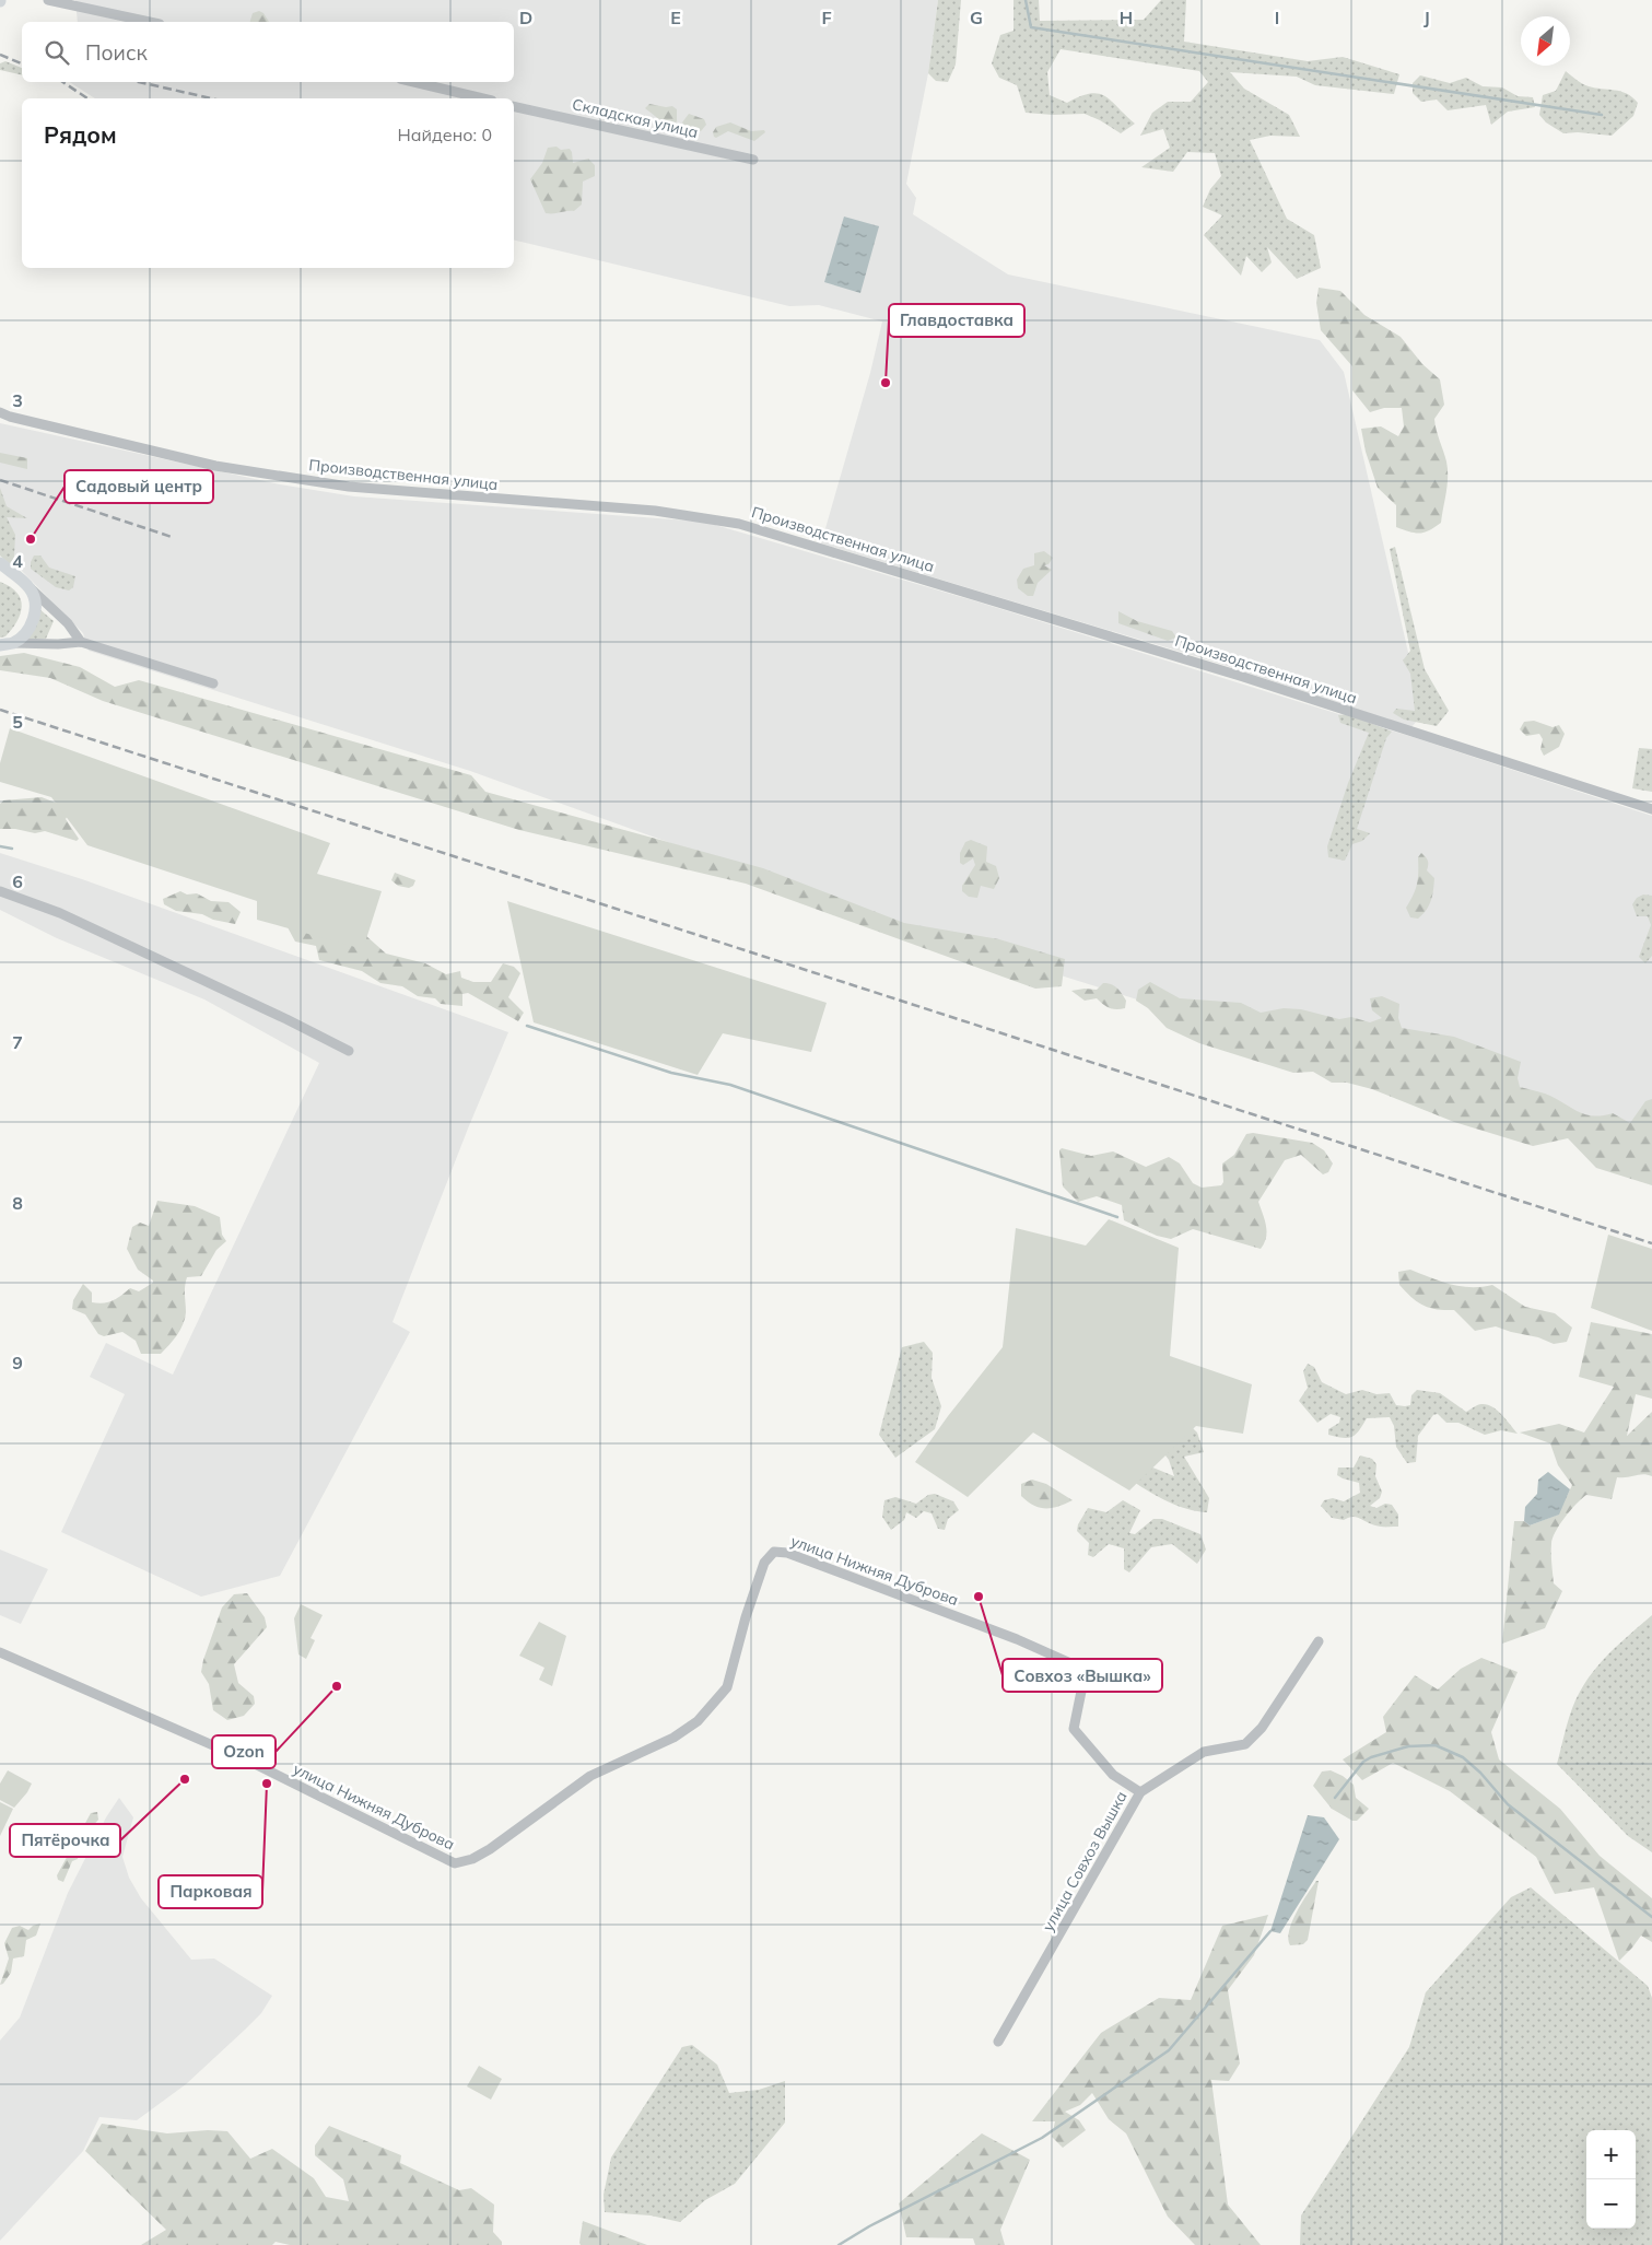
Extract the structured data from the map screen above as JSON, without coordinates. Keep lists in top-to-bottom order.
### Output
{
  "streets": {
    "street": [
      "Складская улица",
      "Производственная улица",
      "улица Нижняя Дуброва",
      "улица Совхоз Вышка"
    ]
  },
  "crossings": [
    ["улица Нижняя Дуброва", "улица Совхоз Вышка"]
  ],
  "places": [
    "Главдоставка",
    "Садовый центр",
    "Совхоз «Вышка»",
    "Ozon",
    "Пятёрочка",
    "Парковая"
  ],
  "north": "bottom left",
  "page": {
    "search": "Поиск",
    "heading": ["Рядом", "Найдено: 0"],
    "map_buttons": ["+", "−"]
  },
  "grid": {
    "columns": [
      "D",
      "E",
      "F",
      "G",
      "H",
      "I",
      "J"
    ],
    "rows": [
      "3",
      "4",
      "5",
      "6",
      "7",
      "8",
      "9"
    ]
  }
}
